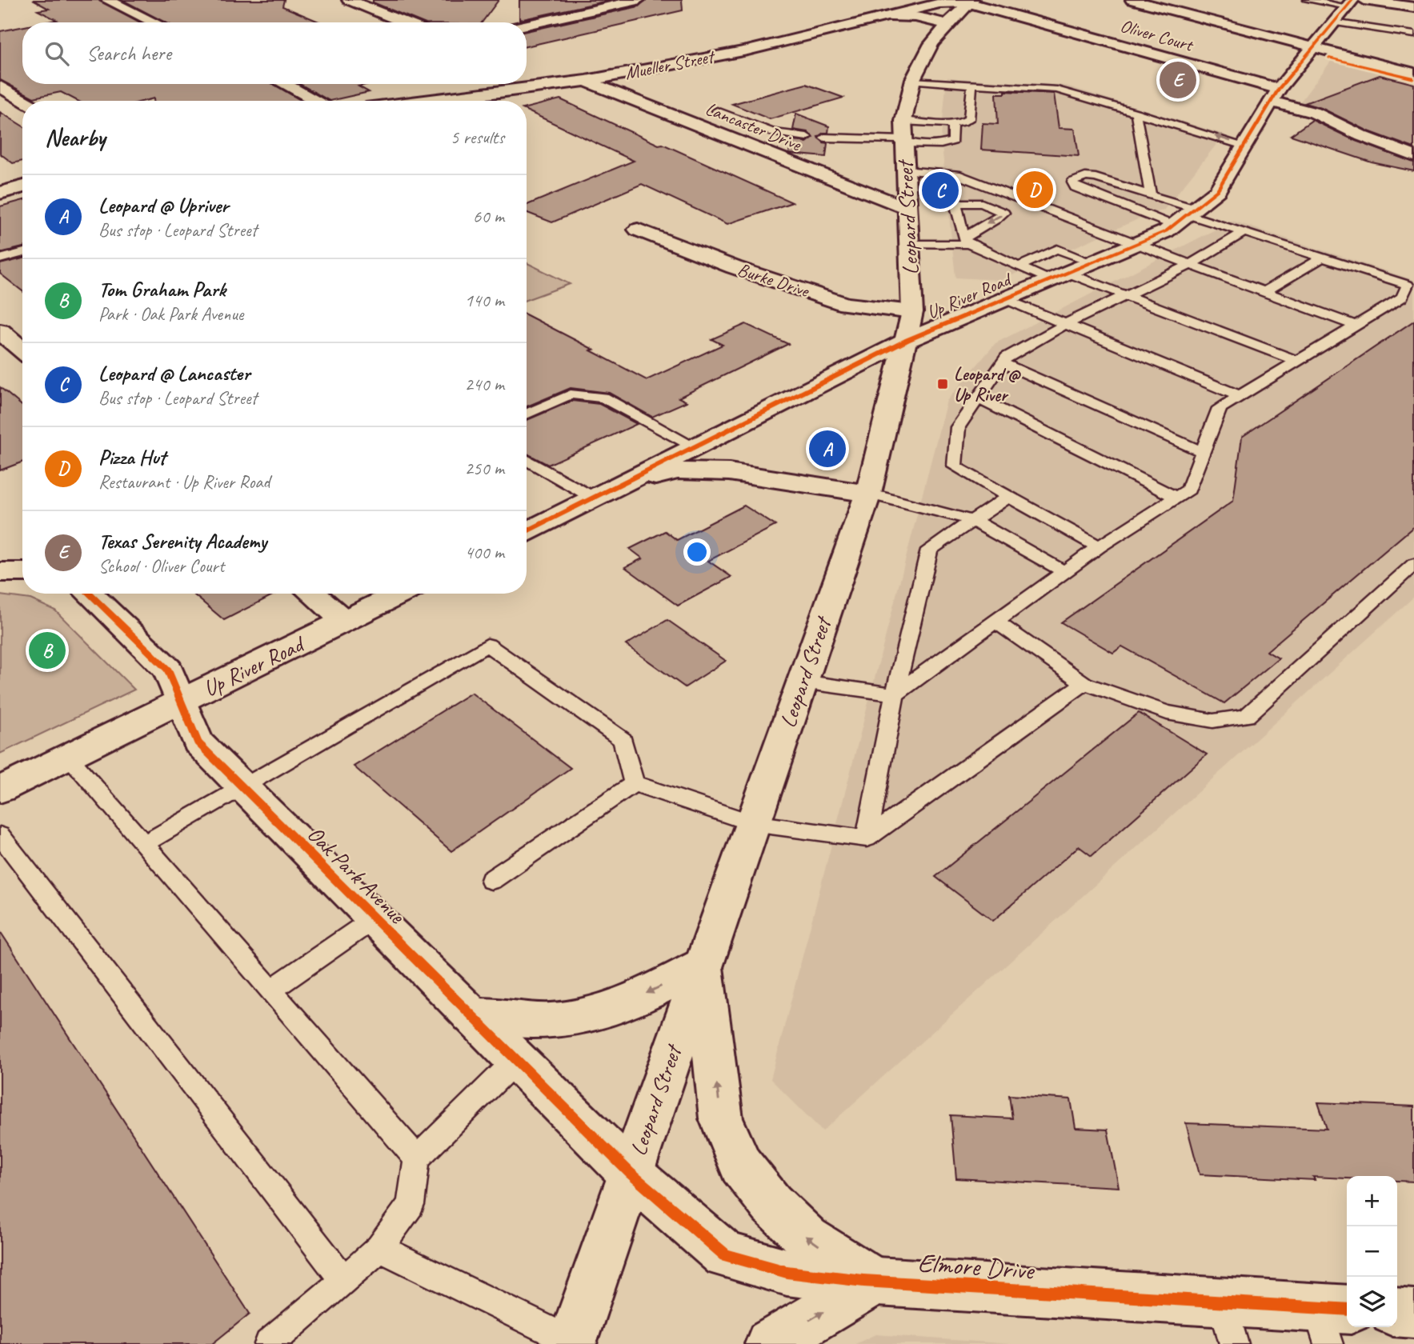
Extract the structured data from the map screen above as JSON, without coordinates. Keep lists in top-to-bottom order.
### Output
{
  "streets": {
    "street": [
      "Oliver Court",
      "Mueller Street",
      "Lancaster Drive",
      "Leopard Street",
      "Burke Drive",
      "Up River Road",
      "Oak Park Avenue",
      "Elmore Drive"
    ]
  },
  "crossings": [
    ["Oliver Court", "Mueller Street"],
    ["Oliver Court", "Leopard Street"],
    ["Oliver Court", "Up River Road"],
    ["Mueller Street", "Lancaster Drive"],
    ["Mueller Street", "Leopard Street"],
    ["Lancaster Drive", "Leopard Street"],
    ["Leopard Street", "Burke Drive"],
    ["Leopard Street", "Up River Road"],
    ["Leopard Street", "Oak Park Avenue"],
    ["Leopard Street", "Elmore Drive"],
    ["Burke Drive", "Up River Road"],
    ["Up River Road", "Oak Park Avenue"],
    ["Oak Park Avenue", "Elmore Drive"]
  ],
  "places": {
    "transit": ["Leopard @ Up River"]
  },
  "page": {
    "search": "Search here",
    "pins": [
      "E",
      "D",
      "C",
      "A",
      "B"
    ],
    "heading": ["Nearby", "5 results"],
    "list": [
      {
        "mark": "A",
        "name": "Leopard @ Upriver",
        "note": "Bus stop · Leopard Street",
        "value": "60 m"
      },
      {
        "mark": "B",
        "name": "Tom Graham Park",
        "note": "Park · Oak Park Avenue",
        "value": "140 m"
      },
      {
        "mark": "C",
        "name": "Leopard @ Lancaster",
        "note": "Bus stop · Leopard Street",
        "value": "240 m"
      },
      {
        "mark": "D",
        "name": "Pizza Hut",
        "note": "Restaurant · Up River Road",
        "value": "250 m"
      },
      {
        "mark": "E",
        "name": "Texas Serenity Academy",
        "note": "School · Oliver Court",
        "value": "400 m"
      }
    ],
    "map_buttons": ["+", "−"]
  }
}
